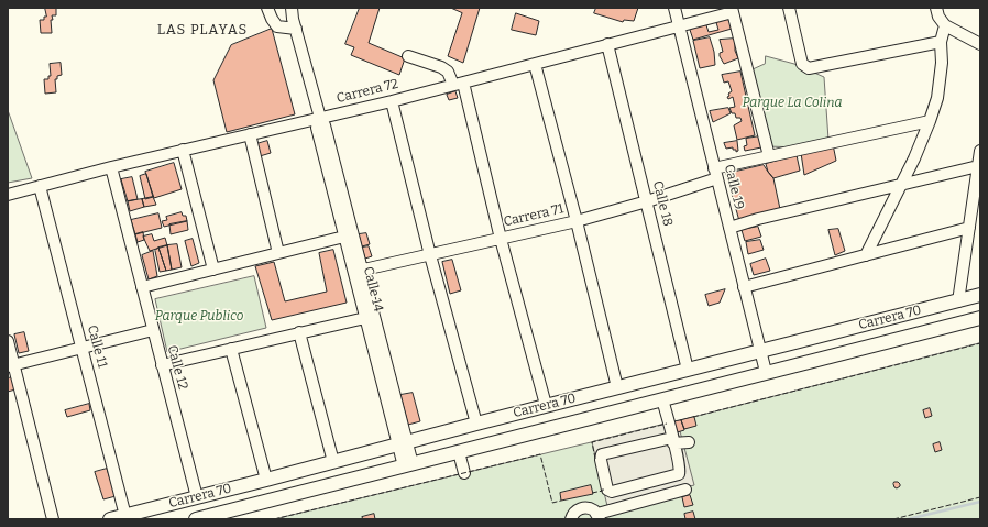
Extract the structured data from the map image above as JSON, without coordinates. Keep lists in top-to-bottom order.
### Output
{
  "streets": {
    "main road": ["Carrera 70"],
    "street": [
      "Carrera 72",
      "Calle 19",
      "Calle 18",
      "Carrera 71",
      "Calle 14",
      "Calle 11",
      "Calle 12"
    ]
  },
  "crossings": [
    ["Carrera 72", "Calle 19"],
    ["Carrera 72", "Calle 18"],
    ["Carrera 72", "Calle 14"],
    ["Carrera 72", "Calle 11"],
    ["Carrera 72", "Calle 12"],
    ["Calle 19", "Carrera 71"],
    ["Calle 19", "Carrera 70"],
    ["Calle 18", "Carrera 71"],
    ["Calle 18", "Carrera 70"],
    ["Carrera 71", "Calle 14"],
    ["Calle 14", "Carrera 70"],
    ["Carrera 70", "Calle 11"],
    ["Carrera 70", "Calle 12"]
  ],
  "districts": ["LAS PLAYAS"],
  "parks": ["Parque La Colina", "Parque Publico"]
}
